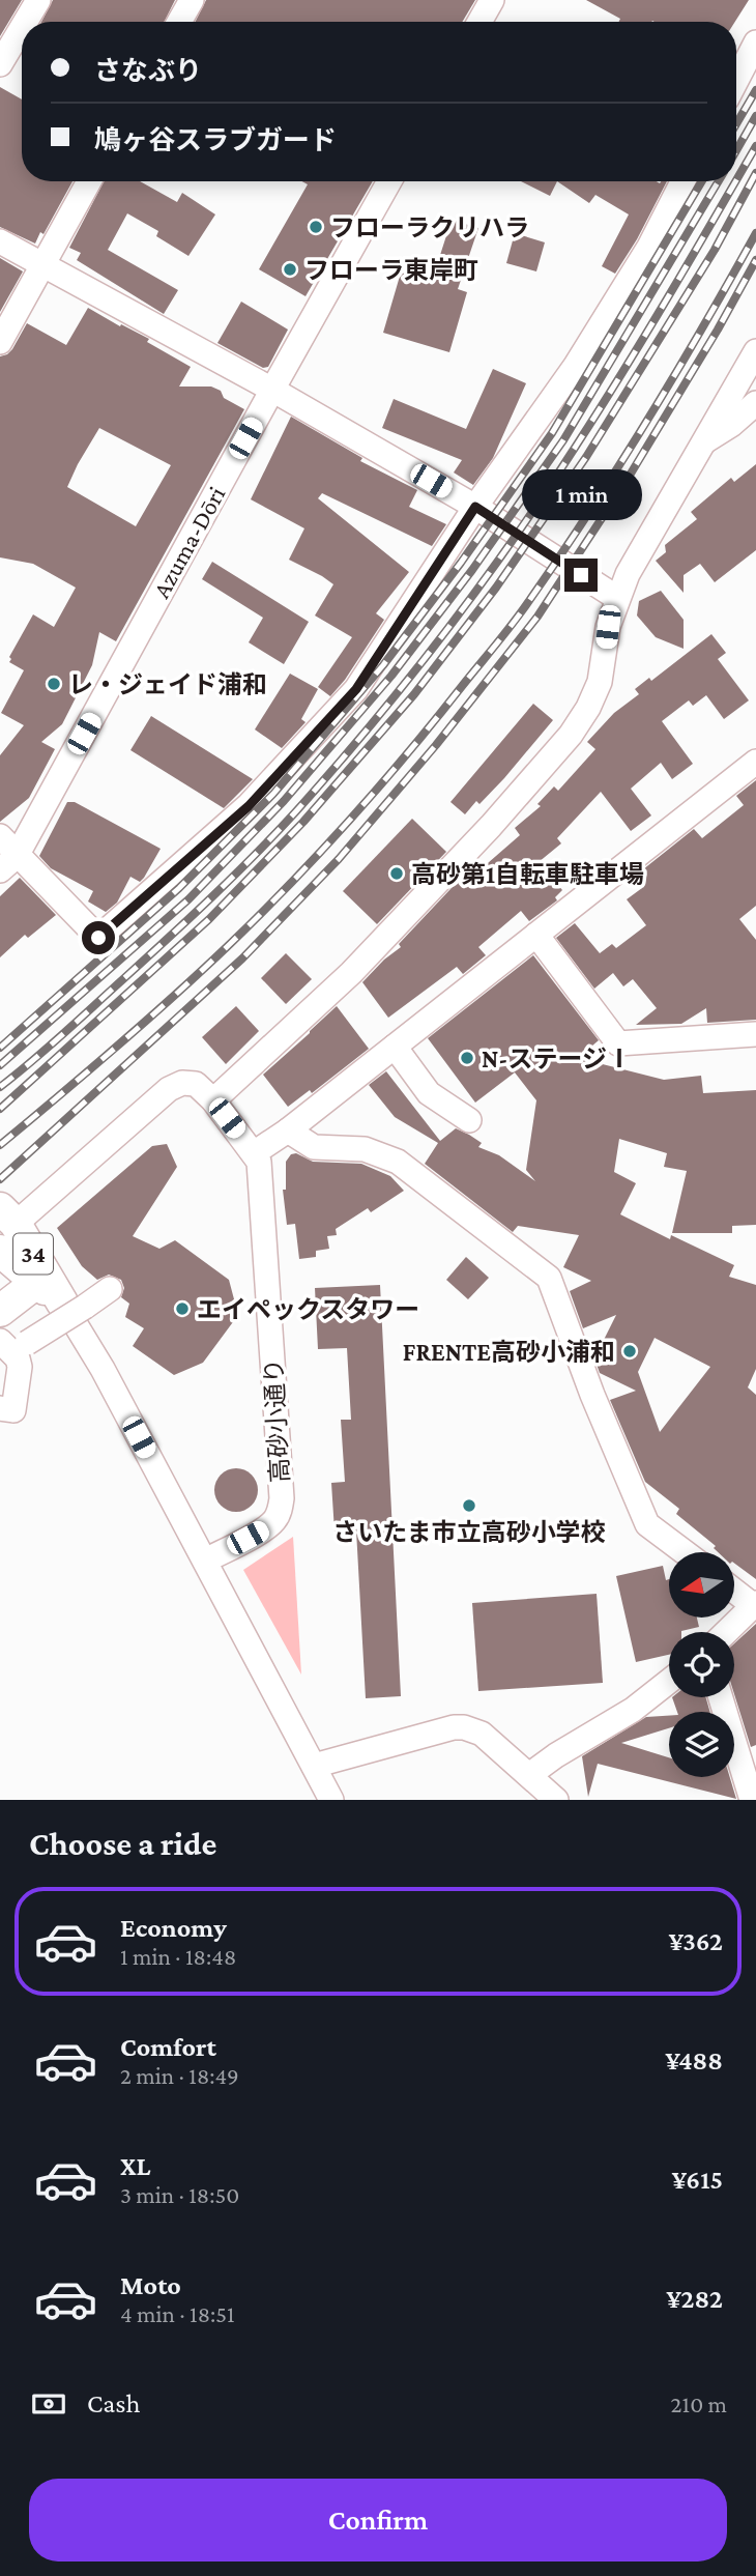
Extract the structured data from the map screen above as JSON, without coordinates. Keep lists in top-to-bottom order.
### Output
{
  "streets": {
    "main road": ["34"],
    "street": ["Azuma-Dōri", "高砂小通り"]
  },
  "places": [
    "フローラクリハラ",
    "フローラ東岸町",
    "レ・ジェイド浦和",
    "高砂第1自転車駐車場",
    "N-ステージⅠ",
    "エイペックスタワー",
    "FRENTE高砂小浦和",
    "さいたま市立高砂小学校"
  ],
  "north": "left",
  "page": {
    "banner": ["さなぶり", "鳩ヶ谷スラブガード"],
    "bubble": "1 min",
    "heading": "Choose a ride",
    "list": [
      {
        "name": "Economy",
        "note": "1 min · 18:48",
        "value": "¥362"
      },
      {
        "name": "Comfort",
        "note": "2 min · 18:49",
        "value": "¥488"
      },
      {
        "name": "XL",
        "note": "3 min · 18:50",
        "value": "¥615"
      },
      {
        "name": "Moto",
        "note": "4 min · 18:51",
        "value": "¥282"
      }
    ],
    "pay": ["Cash", "210 m"],
    "buttons": "Confirm"
  }
}
